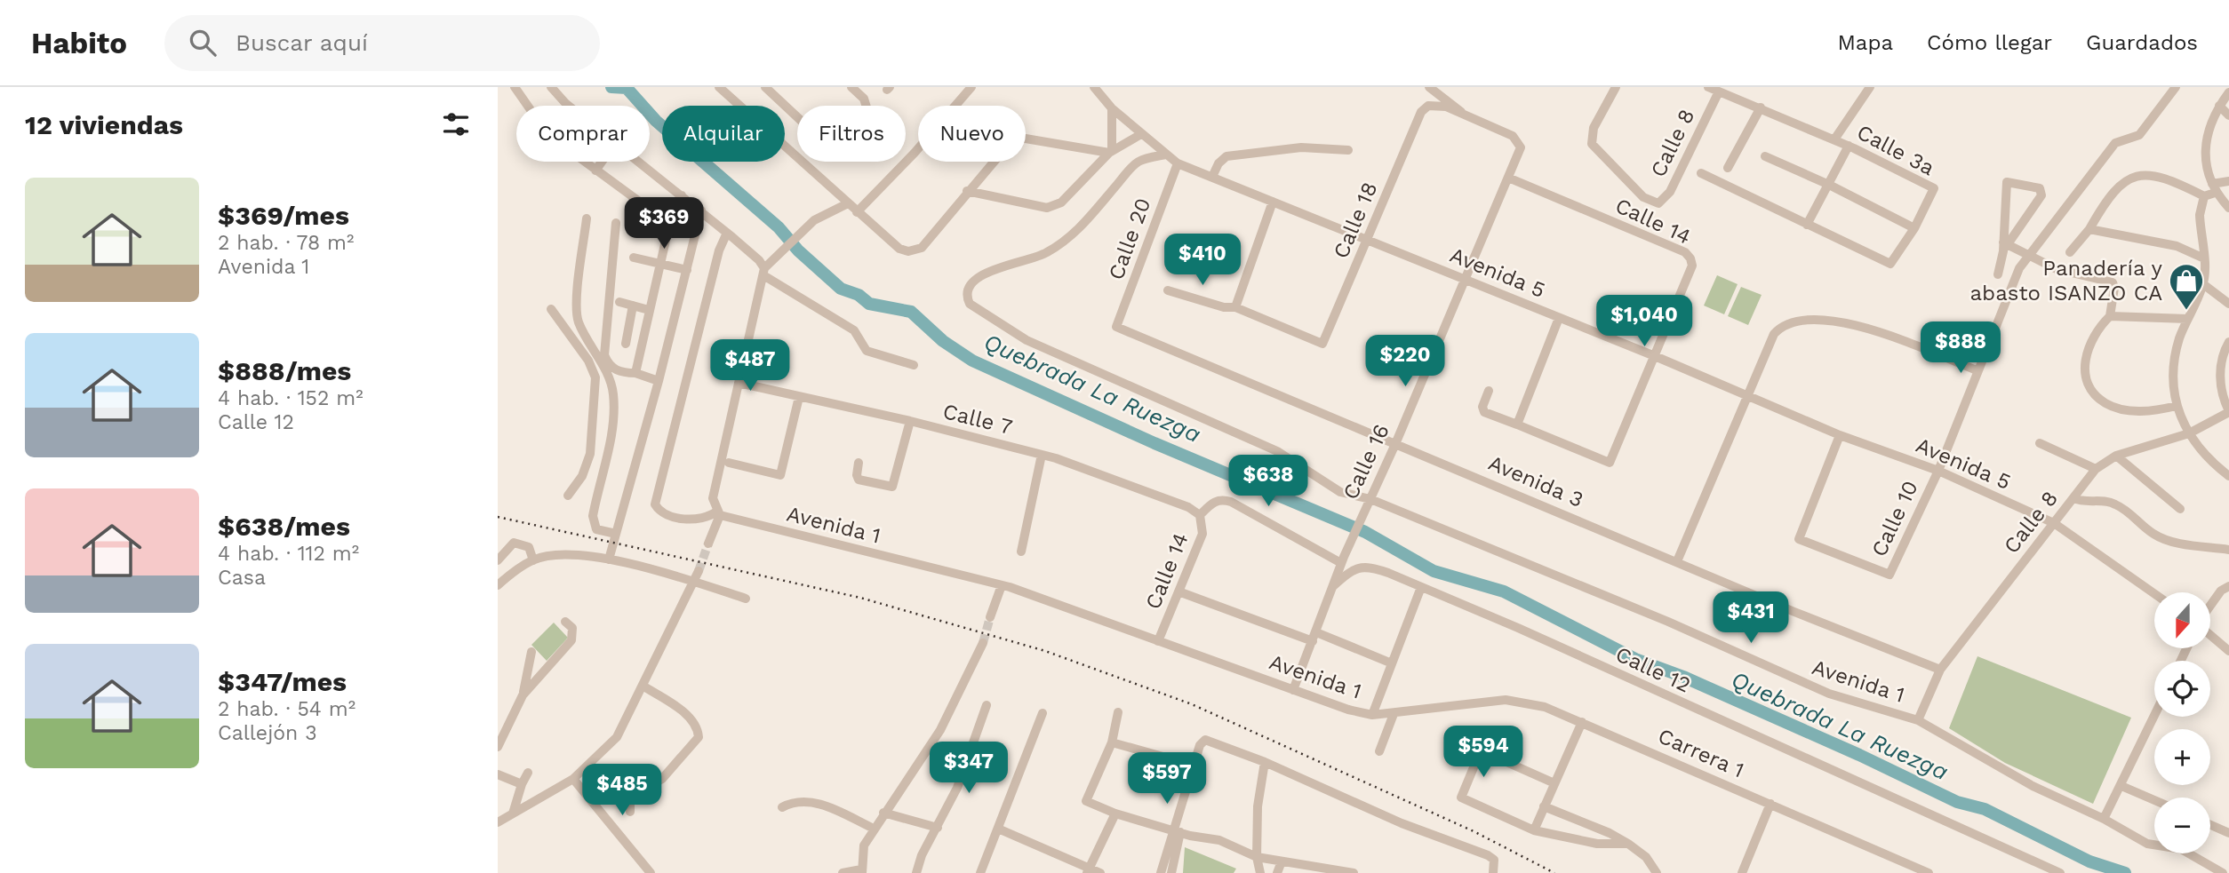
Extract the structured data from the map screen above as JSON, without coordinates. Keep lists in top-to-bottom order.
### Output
{
  "streets": {
    "street": [
      "Calle 8",
      "Calle 3a",
      "Calle 18",
      "Calle 14",
      "Calle 20",
      "Avenida 5",
      "Calle 7",
      "Calle 16",
      "Avenida 3",
      "Calle 10",
      "Avenida 1",
      "Calle 12",
      "Carrera 1"
    ]
  },
  "crossings": [
    ["Calle 8", "Calle 3a"],
    ["Calle 8", "Avenida 5"],
    ["Calle 8", "Avenida 3"],
    ["Calle 8", "Avenida 1"],
    ["Calle 18", "Avenida 5"],
    ["Calle 18", "Calle 16"],
    ["Calle 14", "Avenida 5"],
    ["Calle 14", "Calle 7"],
    ["Calle 14", "Calle 16"],
    ["Calle 14", "Avenida 1"],
    ["Calle 20", "Avenida 5"],
    ["Calle 20", "Avenida 3"],
    ["Avenida 5", "Calle 16"],
    ["Avenida 5", "Calle 10"],
    ["Avenida 5", "Avenida 1"],
    ["Calle 16", "Avenida 3"],
    ["Calle 16", "Avenida 1"],
    ["Calle 16", "Calle 12"],
    ["Avenida 1", "Carrera 1"]
  ],
  "water": ["Quebrada La Ruezga"],
  "places": {
    "shop": ["Panadería y abasto ISANZO CA"]
  },
  "north": "bottom",
  "page": {
    "header": "Habito",
    "search": "Buscar aquí",
    "nav": ["Mapa", "Cómo llegar", "Guardados"],
    "heading": "12 viviendas",
    "chip": [
      "Comprar",
      "Alquilar",
      "Filtros",
      "Nuevo"
    ],
    "list": [
      {
        "name": "$369/mes",
        "note": "2 hab. · 78 m² · Avenida 1"
      },
      {
        "name": "$888/mes",
        "note": "4 hab. · 152 m² · Calle 12"
      },
      {
        "name": "$638/mes",
        "note": "4 hab. · 112 m² · Casa"
      },
      {
        "name": "$347/mes",
        "note": "2 hab. · 54 m² · Callejón 3"
      }
    ],
    "price": [
      "$369",
      "$410",
      "$1,040",
      "$888",
      "$220",
      "$487",
      "$638",
      "$431",
      "$594",
      "$347",
      "$597",
      "$485"
    ],
    "map_buttons": ["+", "−"]
  }
}
